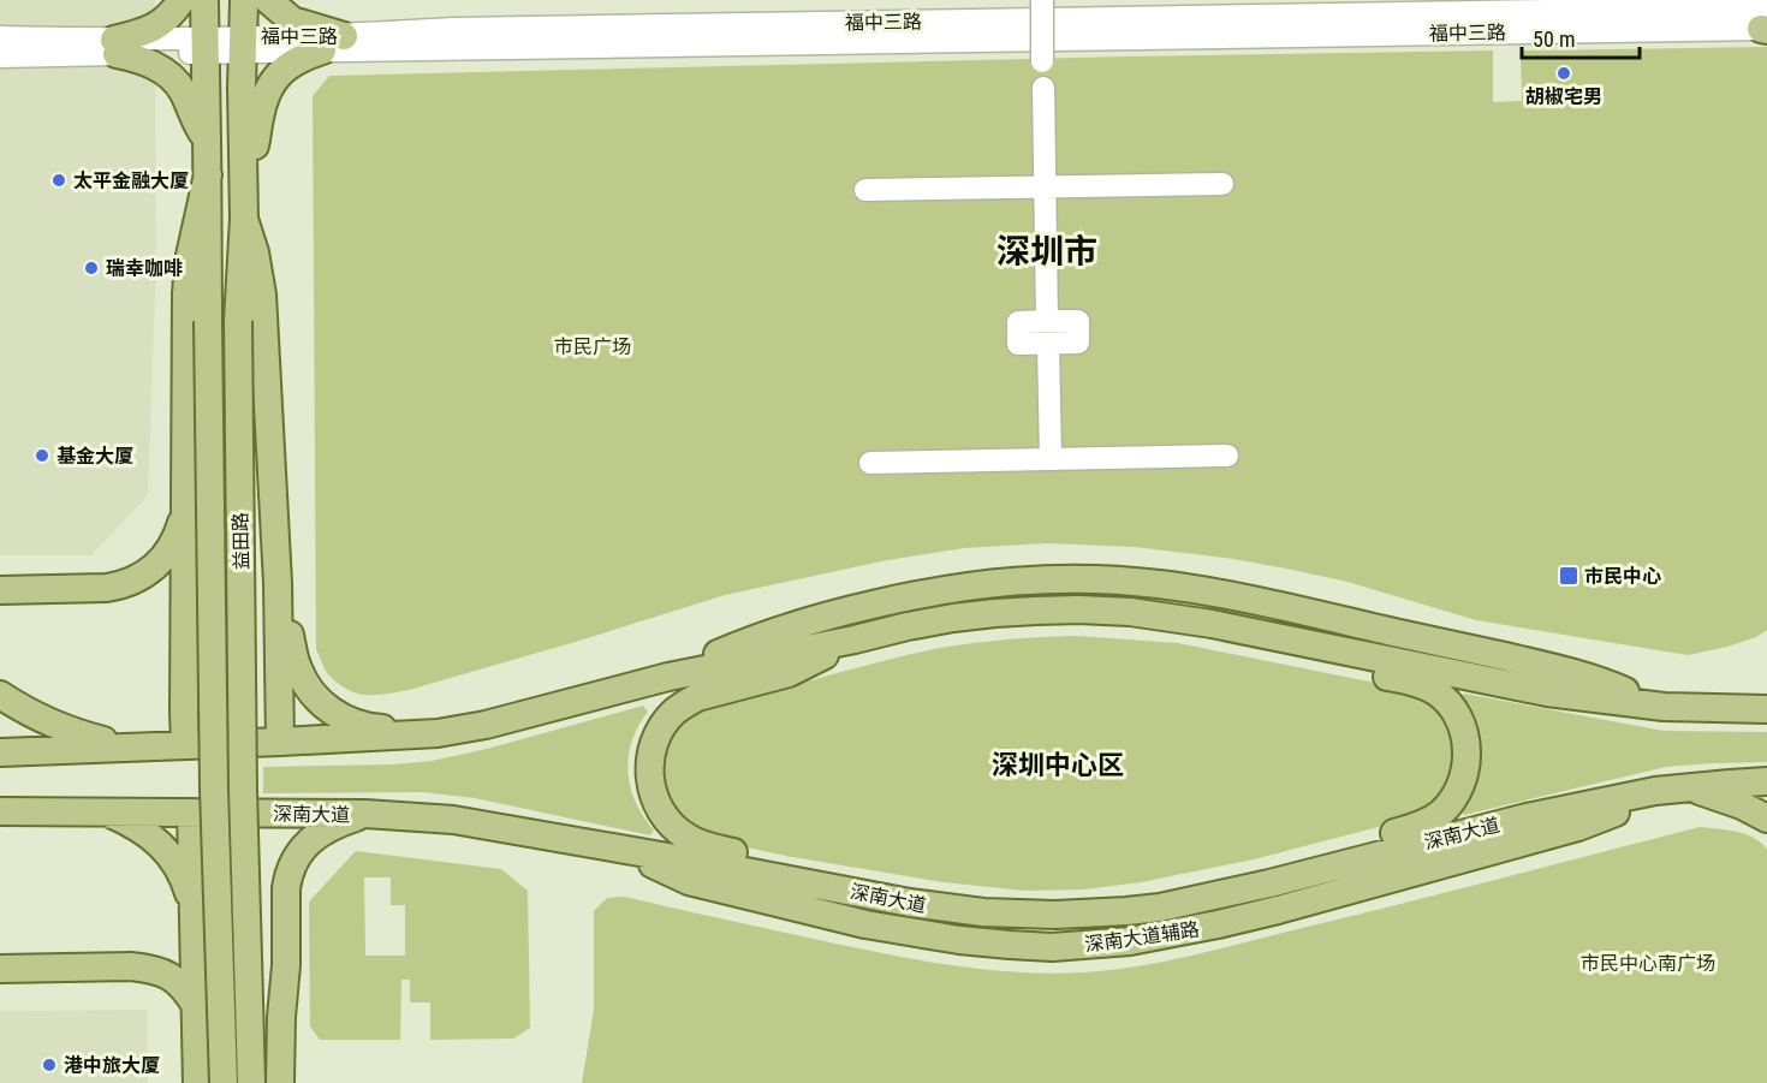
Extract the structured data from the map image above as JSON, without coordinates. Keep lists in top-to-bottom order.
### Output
{
  "streets": {
    "main road": ["益田路", "深南大道", "深南大道辅路"],
    "street": ["福中三路"]
  },
  "crossings": [
    ["福中三路", "益田路"],
    ["深南大道", "深南大道辅路"]
  ],
  "districts": ["深圳市", "深圳中心区"],
  "parks": ["市民广场", "市民中心南广场"],
  "places": {
    "other": [
      "胡椒宅男",
      "太平金融大厦",
      "瑞幸咖啡",
      "基金大厦",
      "港中旅大厦"
    ],
    "transit": ["市民中心"]
  },
  "scale_bar": "50 m"
}
